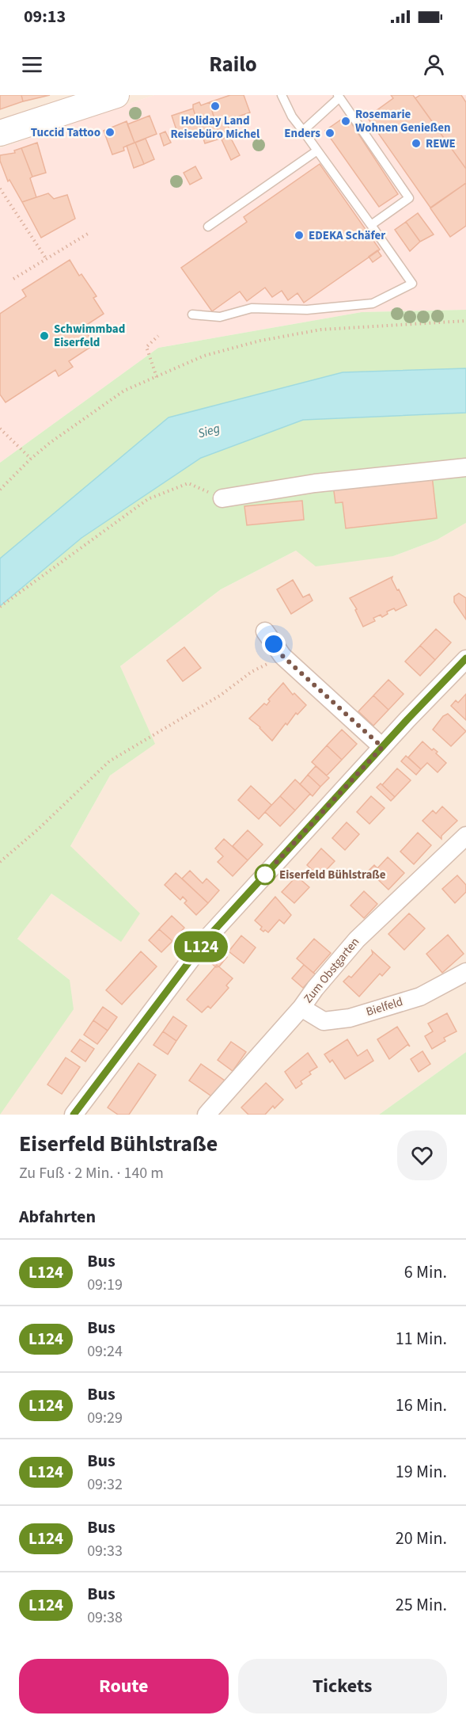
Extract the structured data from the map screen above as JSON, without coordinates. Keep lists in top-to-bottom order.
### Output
{
  "streets": {
    "street": ["Zum Obstgarten", "Bielfeld"]
  },
  "crossings": [
    ["Zum Obstgarten", "Bielfeld"]
  ],
  "water": ["Sieg"],
  "places": [
    "Holiday Land Reisebüro Michel",
    "Rosemarie Wohnen Genießen",
    "Tuccid Tattoo",
    "Enders",
    "REWE",
    "EDEKA Schäfer",
    "Schwimmbad Eiserfeld",
    "Eiserfeld Bühlstraße"
  ],
  "lines": ["bus line L124"],
  "page": {
    "status": "09:13",
    "header": "Railo",
    "on_map": "L124",
    "heading": [
      ["Eiserfeld Bühlstraße", "Zu Fuß · 2 Min. · 140 m"],
      "Abfahrten"
    ],
    "list": [
      {
        "mark": "L124",
        "name": "Bus",
        "note": "09:19",
        "value": "6 Min."
      },
      {
        "mark": "L124",
        "name": "Bus",
        "note": "09:24",
        "value": "11 Min."
      },
      {
        "mark": "L124",
        "name": "Bus",
        "note": "09:29",
        "value": "16 Min."
      },
      {
        "mark": "L124",
        "name": "Bus",
        "note": "09:32",
        "value": "19 Min."
      },
      {
        "mark": "L124",
        "name": "Bus",
        "note": "09:33",
        "value": "20 Min."
      },
      {
        "mark": "L124",
        "name": "Bus",
        "note": "09:38",
        "value": "25 Min."
      }
    ],
    "buttons": ["Route", "Tickets"]
  }
}
